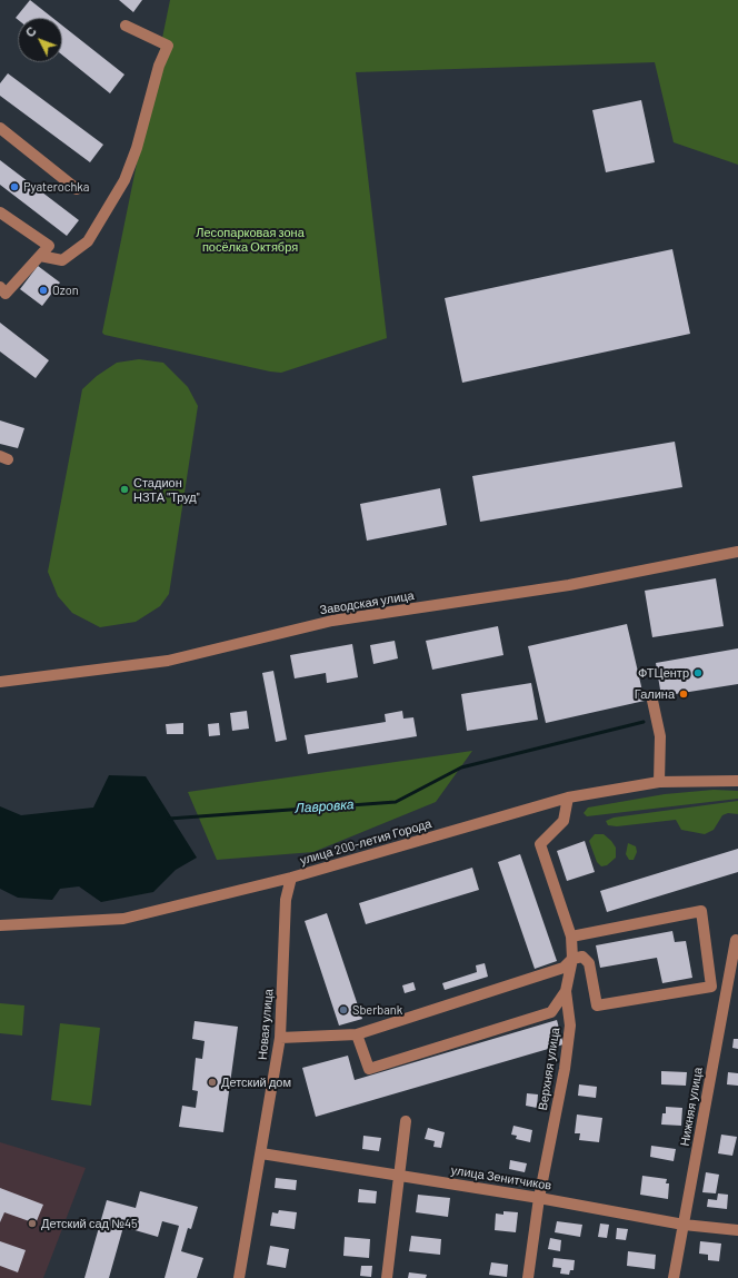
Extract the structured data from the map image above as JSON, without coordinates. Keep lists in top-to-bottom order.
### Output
{
  "streets": {
    "street": [
      "Заводская улица",
      "улица 200-летия Города",
      "Новая улица",
      "Верхняя улица",
      "Нижняя улица",
      "улица Зенитчиков"
    ]
  },
  "crossings": [
    ["улица 200-летия Города", "Новая улица"],
    ["улица 200-летия Города", "Верхняя улица"],
    ["Новая улица", "улица Зенитчиков"],
    ["Верхняя улица", "улица Зенитчиков"],
    ["Нижняя улица", "улица Зенитчиков"]
  ],
  "water": ["Лавровка"],
  "parks": ["Лесопарковая зона посёлка Октября"],
  "places": [
    "Pyaterochka",
    "Ozon",
    "Стадион НЗТА \"Труд\"",
    "ФТЦентр",
    "Галина",
    "Sberbank",
    "Детский дом",
    "Детский сад №45"
  ],
  "north": "top left"
}
